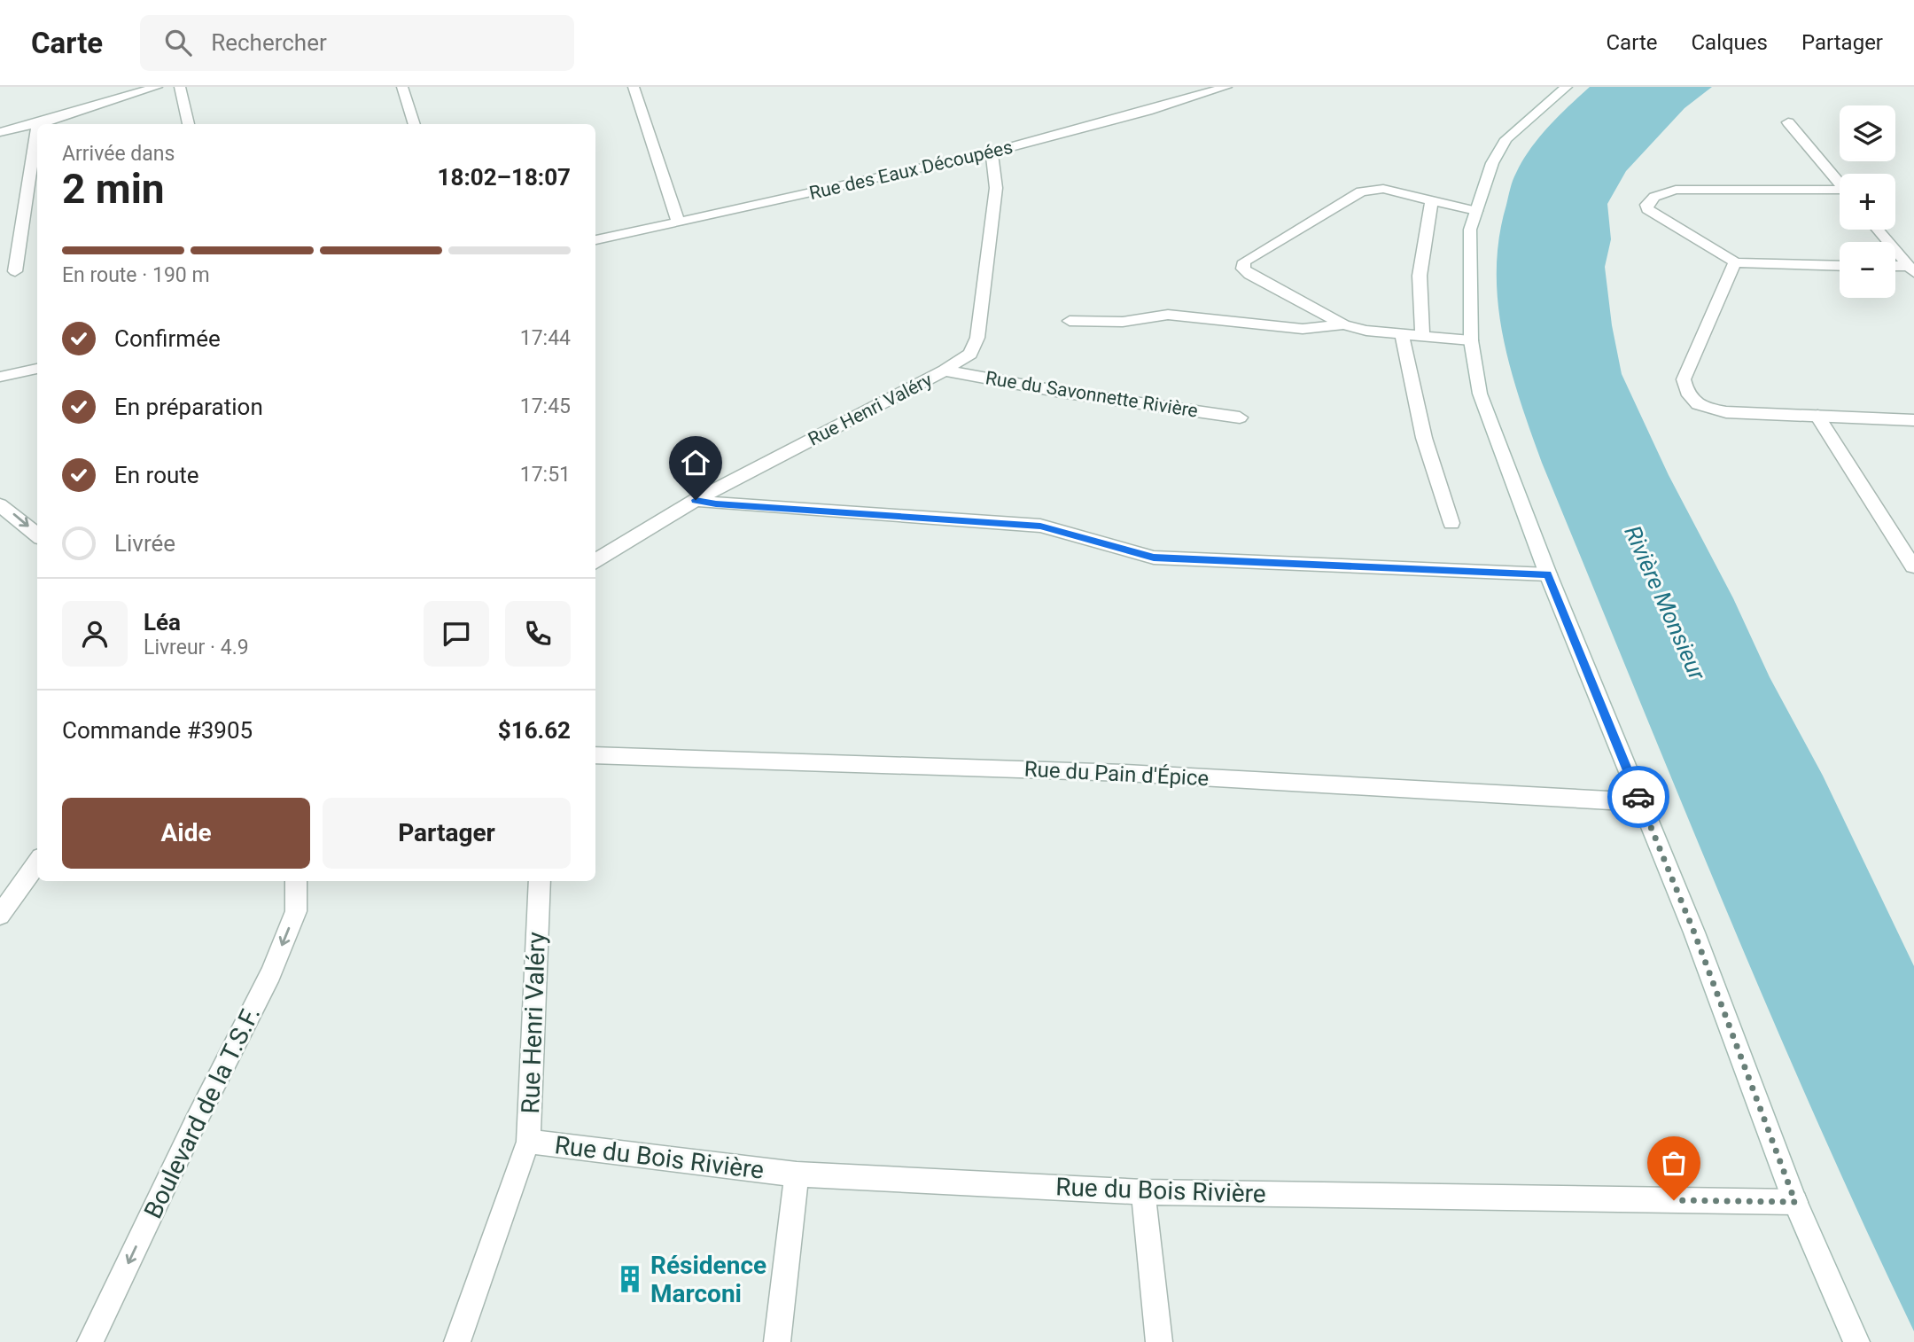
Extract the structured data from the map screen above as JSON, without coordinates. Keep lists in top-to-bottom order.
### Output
{
  "streets": {
    "street": [
      "Rue des Eaux Découpées",
      "Rue du Savonnette Rivière",
      "Rue Henri Valéry",
      "Rue du Pain d'Épice",
      "Boulevard de la T.S.F.",
      "Rue du Bois Rivière"
    ]
  },
  "crossings": [
    ["Rue des Eaux Découpées", "Rue Henri Valéry"],
    ["Rue du Savonnette Rivière", "Rue Henri Valéry"],
    ["Rue Henri Valéry", "Rue du Bois Rivière"]
  ],
  "one_way": ["Boulevard de la T.S.F."],
  "water": ["Rivière Monsieur"],
  "places": {
    "building": ["Résidence Marconi"]
  },
  "page": {
    "header": "Carte",
    "search": "Rechercher",
    "nav": ["Carte", "Calques", "Partager"],
    "map_buttons": ["+", "−"],
    "heading": ["2 min", "Arrivée dans", "18:02–18:07"],
    "panel": [
      "Léa",
      "Livreur · 4.9",
      "Commande #3905",
      "$16.62"
    ],
    "bar": "En route · 190 m",
    "list": [
      ["Confirmée", "17:44"],
      ["En préparation", "17:45"],
      ["En route", "17:51"],
      "Livrée"
    ],
    "buttons": ["Aide", "Partager"]
  }
}
